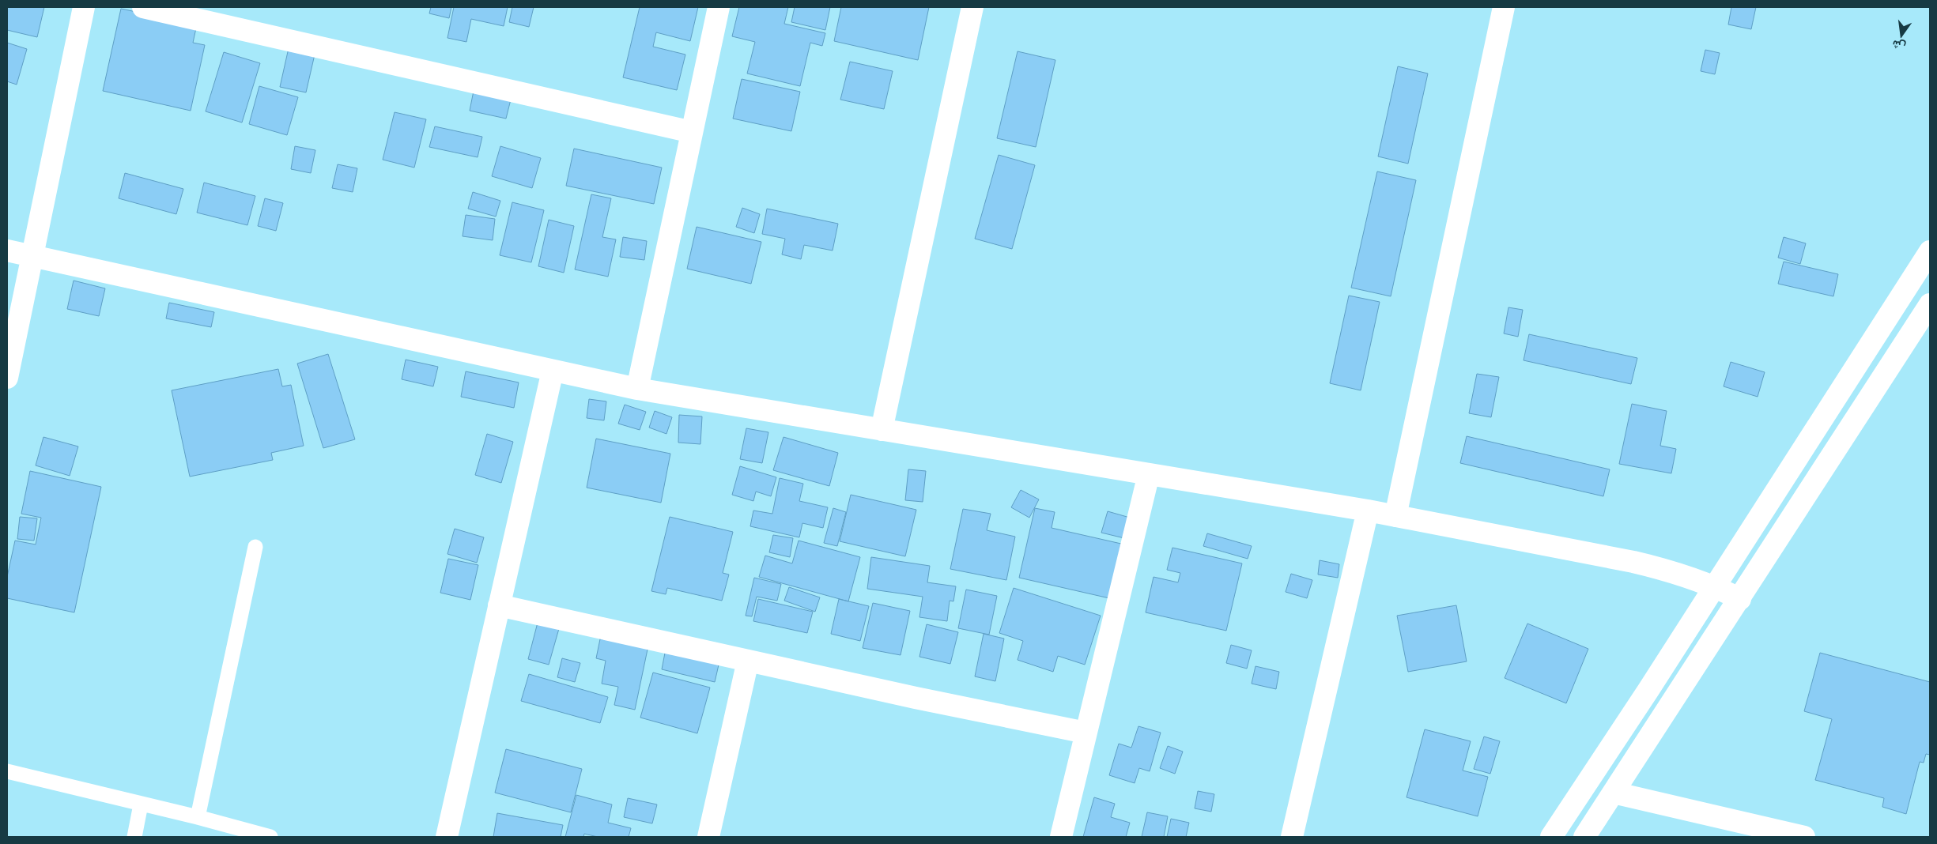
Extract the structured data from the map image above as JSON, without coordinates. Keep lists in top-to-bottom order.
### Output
{
  "north": "bottom"
}
